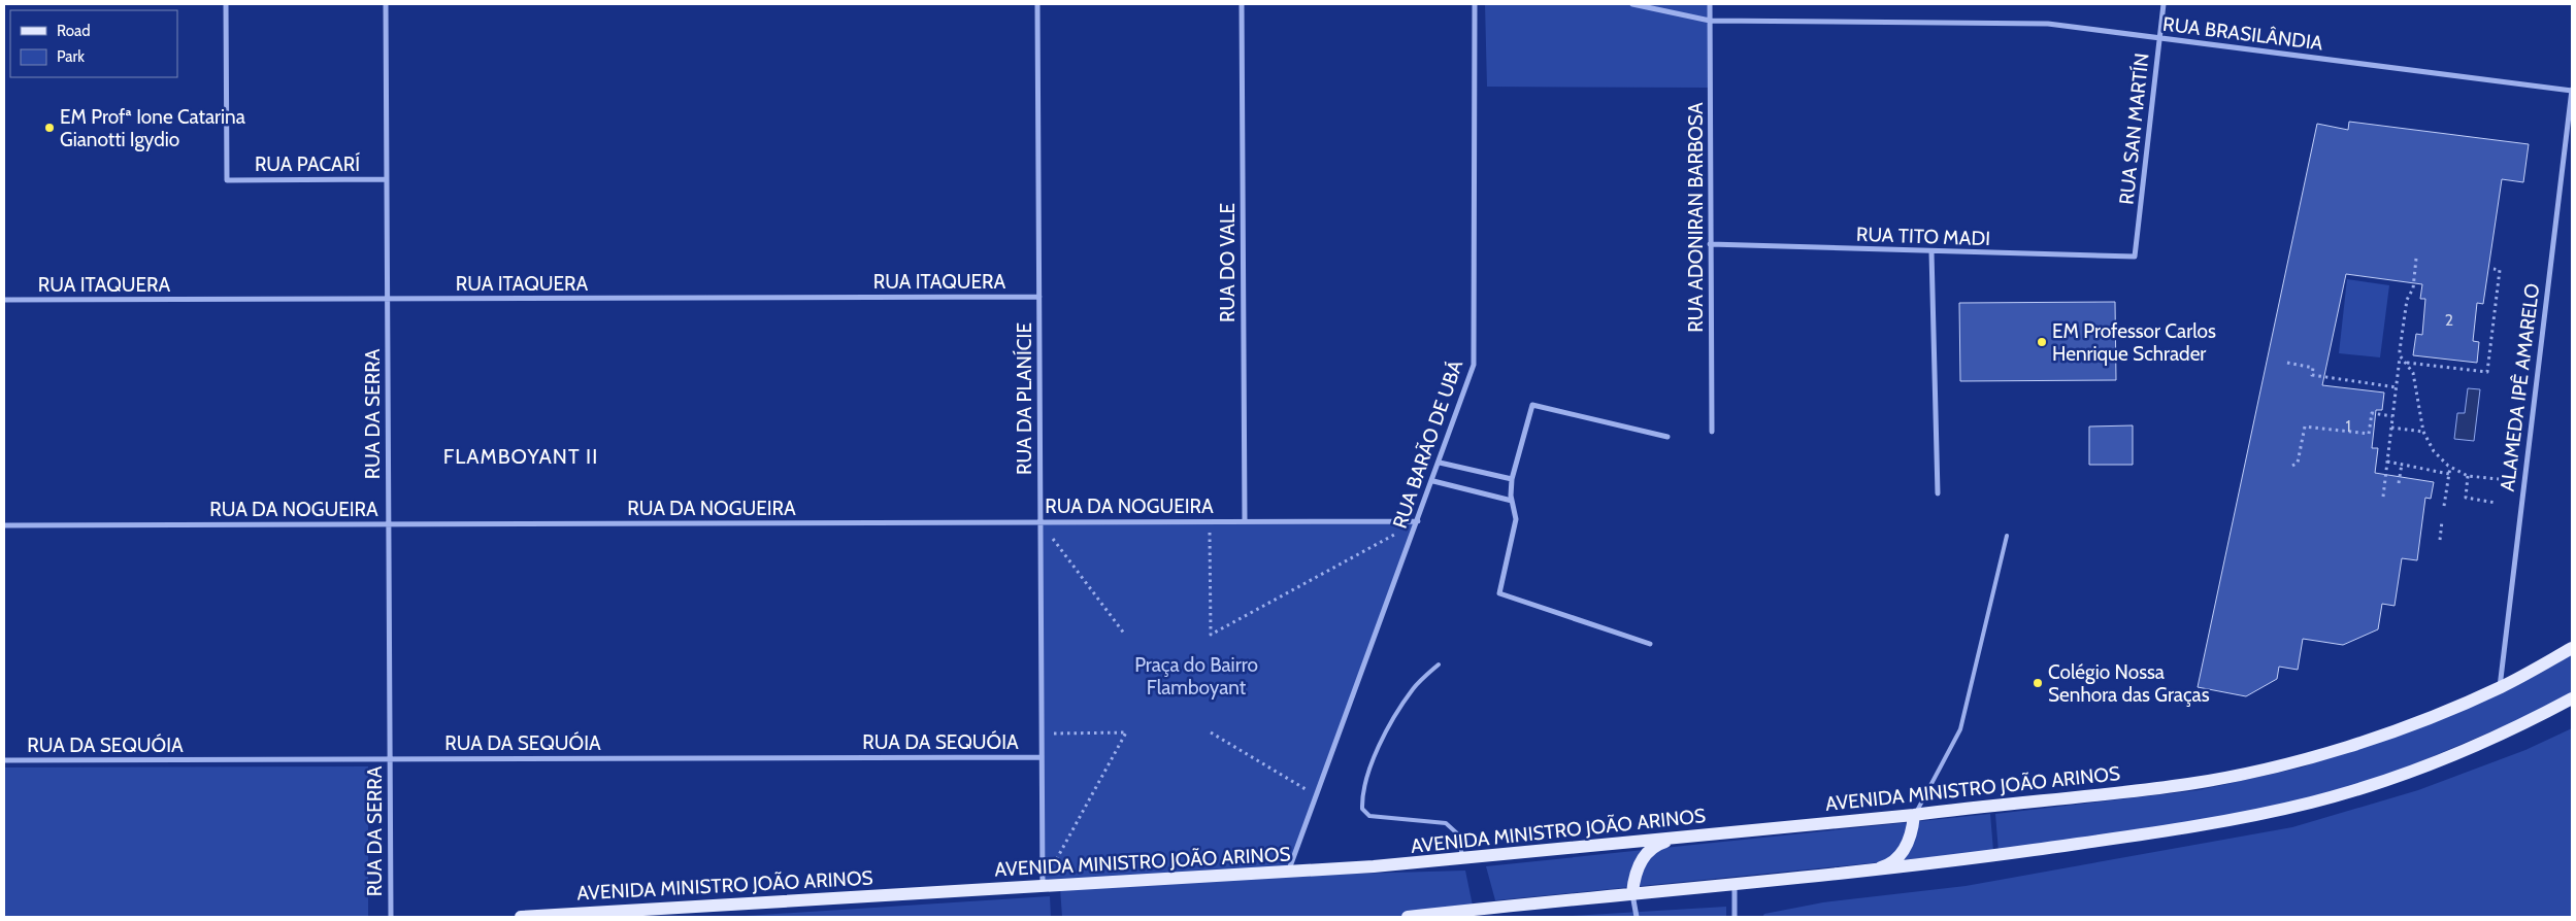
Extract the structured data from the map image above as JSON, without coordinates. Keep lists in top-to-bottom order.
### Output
{
  "streets": {
    "main road": ["AVENIDA MINISTRO JOÃO ARINOS"],
    "street": [
      "RUA BRASILÂNDIA",
      "RUA SAN MARTÍN",
      "RUA PACARÍ",
      "RUA ADONIRAN BARBOSA",
      "RUA TITO MADI",
      "RUA DO VALE",
      "RUA ITAQUERA",
      "ALAMEDA IPÊ AMARELO",
      "RUA DA PLANÍCIE",
      "RUA DA SERRA",
      "RUA BARÃO DE UBÁ",
      "RUA DA NOGUEIRA",
      "RUA DA SEQUÓIA"
    ]
  },
  "crossings": [
    ["RUA BRASILÂNDIA", "RUA SAN MARTÍN"],
    ["RUA BRASILÂNDIA", "RUA ADONIRAN BARBOSA"],
    ["RUA BRASILÂNDIA", "ALAMEDA IPÊ AMARELO"],
    ["RUA SAN MARTÍN", "RUA TITO MADI"],
    ["RUA PACARÍ", "RUA DA SERRA"],
    ["RUA ADONIRAN BARBOSA", "RUA TITO MADI"],
    ["RUA DO VALE", "RUA DA NOGUEIRA"],
    ["RUA ITAQUERA", "RUA DA PLANÍCIE"],
    ["RUA ITAQUERA", "RUA DA SERRA"],
    ["ALAMEDA IPÊ AMARELO", "AVENIDA MINISTRO JOÃO ARINOS"],
    ["RUA DA PLANÍCIE", "RUA DA NOGUEIRA"],
    ["RUA DA PLANÍCIE", "RUA DA SEQUÓIA"],
    ["RUA DA PLANÍCIE", "AVENIDA MINISTRO JOÃO ARINOS"],
    ["RUA DA SERRA", "RUA DA NOGUEIRA"],
    ["RUA DA SERRA", "RUA DA SEQUÓIA"],
    ["RUA BARÃO DE UBÁ", "RUA DA NOGUEIRA"],
    ["RUA BARÃO DE UBÁ", "AVENIDA MINISTRO JOÃO ARINOS"]
  ],
  "districts": ["FLAMBOYANT II"],
  "parks": ["Praça do Bairro Flamboyant"],
  "places": ["EM Profª Ione Catarina Gianotti Igydio", "EM Professor Carlos Henrique Schrader", "Colégio Nossa Senhora das Graças"],
  "house_numbers": ["2", "1"],
  "legend": ["Road", "Park"]
}
